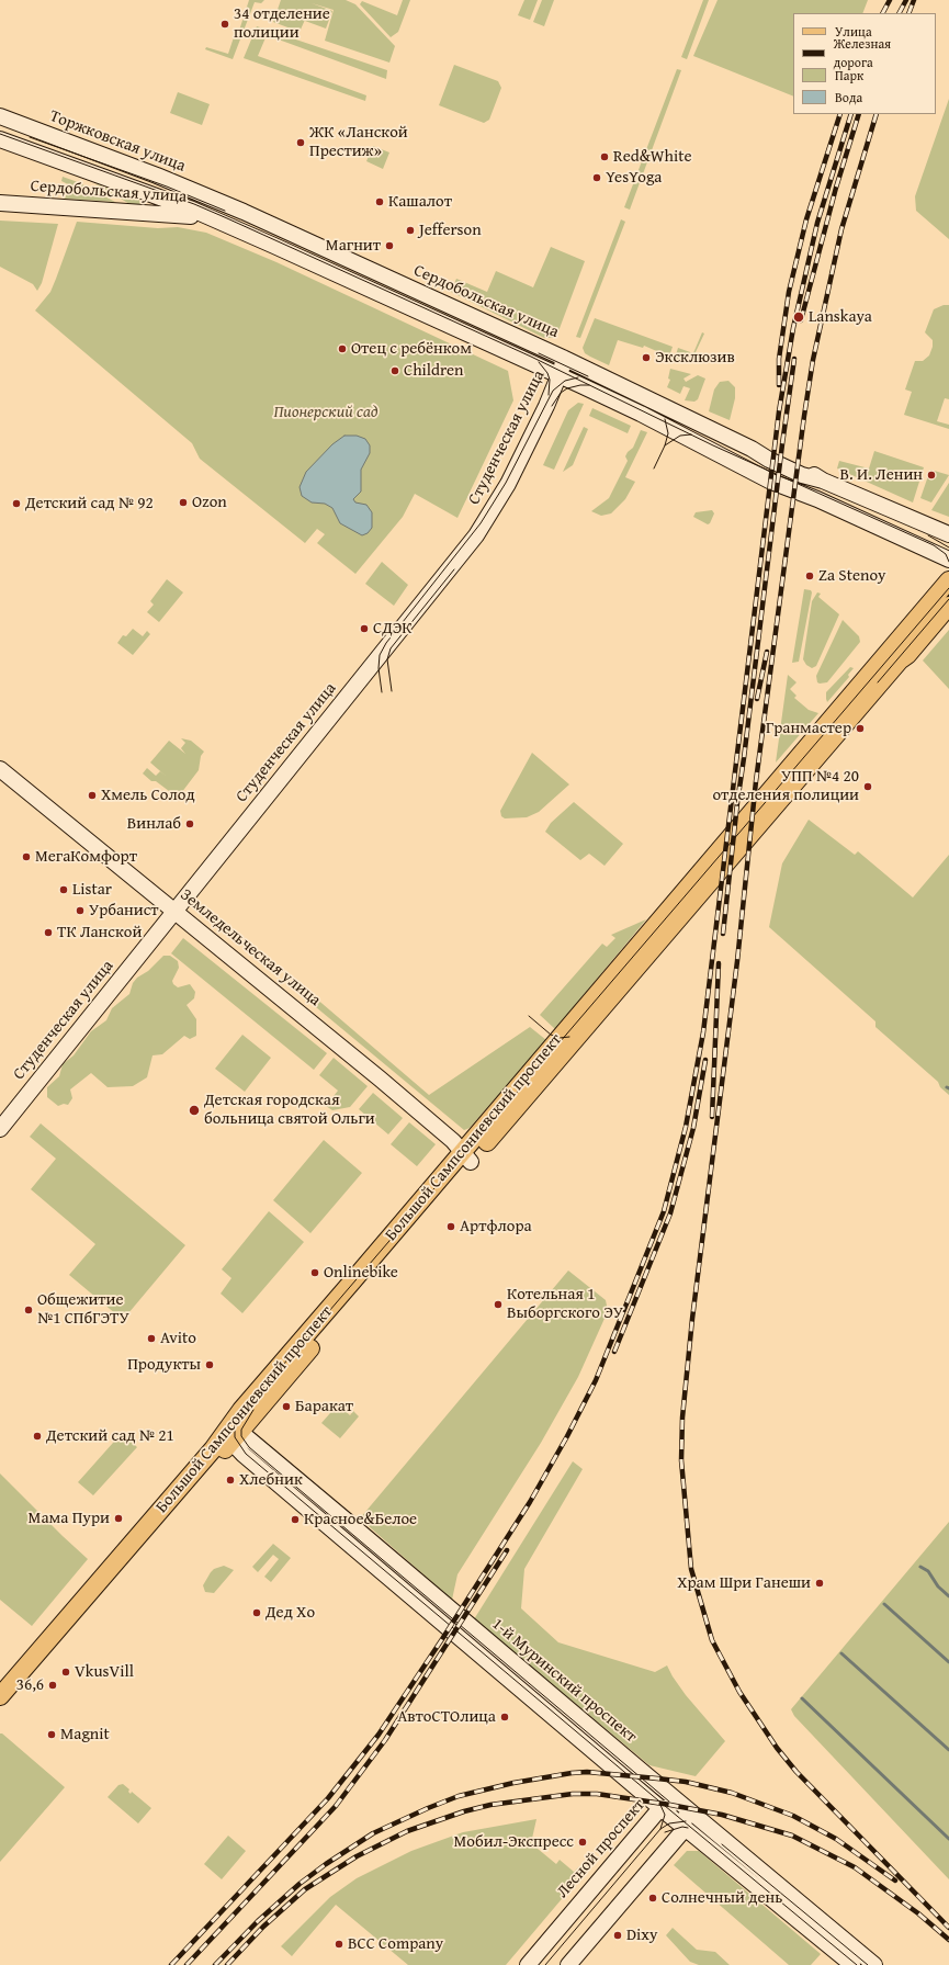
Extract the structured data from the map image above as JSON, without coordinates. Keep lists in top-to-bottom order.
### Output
{
  "streets": {
    "main road": [
      "Торжковская улица",
      "Сердобольская улица",
      "Студенческая улица",
      "Земледельческая улица",
      "Большой Сампсониевский проспект",
      "1-й Муринский проспект",
      "Лесной проспект"
    ]
  },
  "crossings": [
    ["Торжковская улица", "Сердобольская улица"],
    ["Сердобольская улица", "Студенческая улица"],
    ["Студенческая улица", "Земледельческая улица"],
    ["Земледельческая улица", "Большой Сампсониевский проспект"],
    ["Большой Сампсониевский проспект", "1-й Муринский проспект"],
    ["1-й Муринский проспект", "Лесной проспект"]
  ],
  "parks": ["Пионерский сад"],
  "places": [
    "34 отделение полиции",
    "ЖК «Ланской Престиж»",
    "Red&White",
    "YesYoga",
    "Кашалот",
    "Jefferson",
    "Магнит",
    "Lanskaya",
    "Отец с ребёнком",
    "Эксклюзив",
    "Children",
    "В. И. Ленин",
    "Ozon",
    "Детский сад № 92",
    "Za Stenoy",
    "СДЭК",
    "Гранмастер",
    "УПП №4 20 отделения полиции",
    "Хмель Солод",
    "Винлаб",
    "МегаКомфорт",
    "Listar",
    "Урбанист",
    "ТК Ланской",
    "Детская городская больница святой Ольги",
    "Артфлора",
    "Onlinebike",
    "Котельная 1 Выборгского ЭУ",
    "Общежитие №1 СПбГЭТУ",
    "Avito",
    "Продукты",
    "Баракат",
    "Детский сад № 21",
    "Хлебник",
    "Мама Пури",
    "Красное&Белое",
    "Храм Шри Ганеши",
    "Дед Хо",
    "VkusVill",
    "36,6",
    "АвтоСТОлица",
    "Magnit",
    "Мобил-Экспресс",
    "Солнечный день",
    "Dixy",
    "BCC Company"
  ],
  "legend": [
    "Улица",
    "Железная дорога",
    "Парк",
    "Вода"
  ]
}
